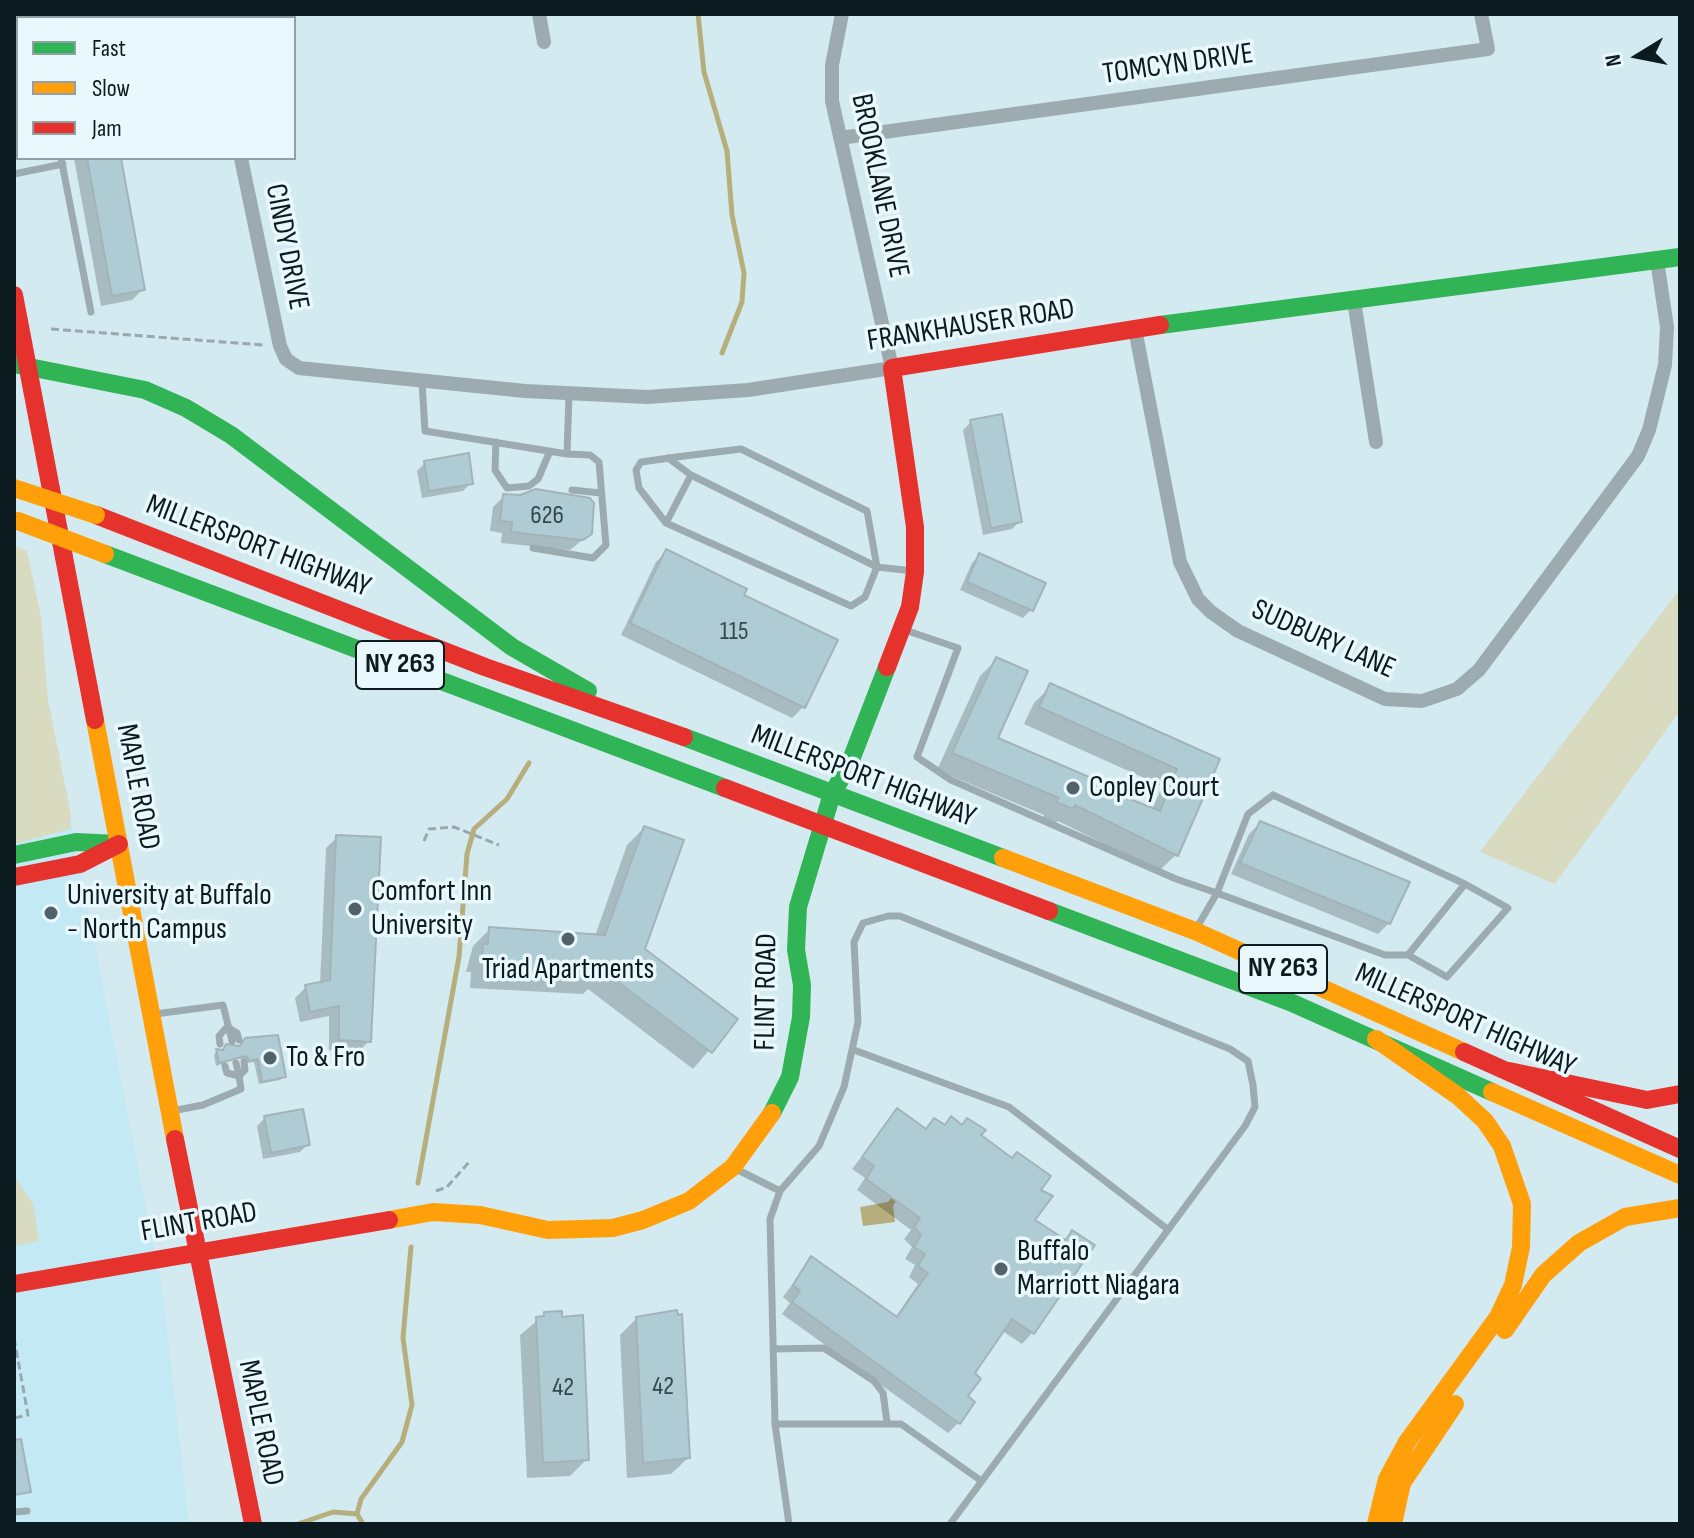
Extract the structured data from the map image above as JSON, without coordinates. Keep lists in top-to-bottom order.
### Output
{
  "streets": {
    "main road": [
      "FRANKHAUSER ROAD",
      "MILLERSPORT HIGHWAY",
      "NY 263",
      "MAPLE ROAD",
      "FLINT ROAD"
    ],
    "street": [
      "TOMCYN DRIVE",
      "BROOKLANE DRIVE",
      "CINDY DRIVE",
      "SUDBURY LANE"
    ]
  },
  "crossings": [
    ["TOMCYN DRIVE", "BROOKLANE DRIVE"],
    ["BROOKLANE DRIVE", "FRANKHAUSER ROAD"],
    ["BROOKLANE DRIVE", "FLINT ROAD"],
    ["CINDY DRIVE", "FRANKHAUSER ROAD"],
    ["FRANKHAUSER ROAD", "SUDBURY LANE"],
    ["FRANKHAUSER ROAD", "FLINT ROAD"],
    ["MILLERSPORT HIGHWAY", "FLINT ROAD"],
    ["MAPLE ROAD", "FLINT ROAD"]
  ],
  "places": [
    "Copley Court",
    "Comfort Inn University",
    "University at Buffalo - North Campus",
    "Triad Apartments",
    "To & Fro",
    "Buffalo Marriott Niagara"
  ],
  "house_numbers": [
    "626",
    "115",
    "42",
    "42"
  ],
  "legend": ["Fast", "Slow", "Jam"],
  "north": "left"
}
